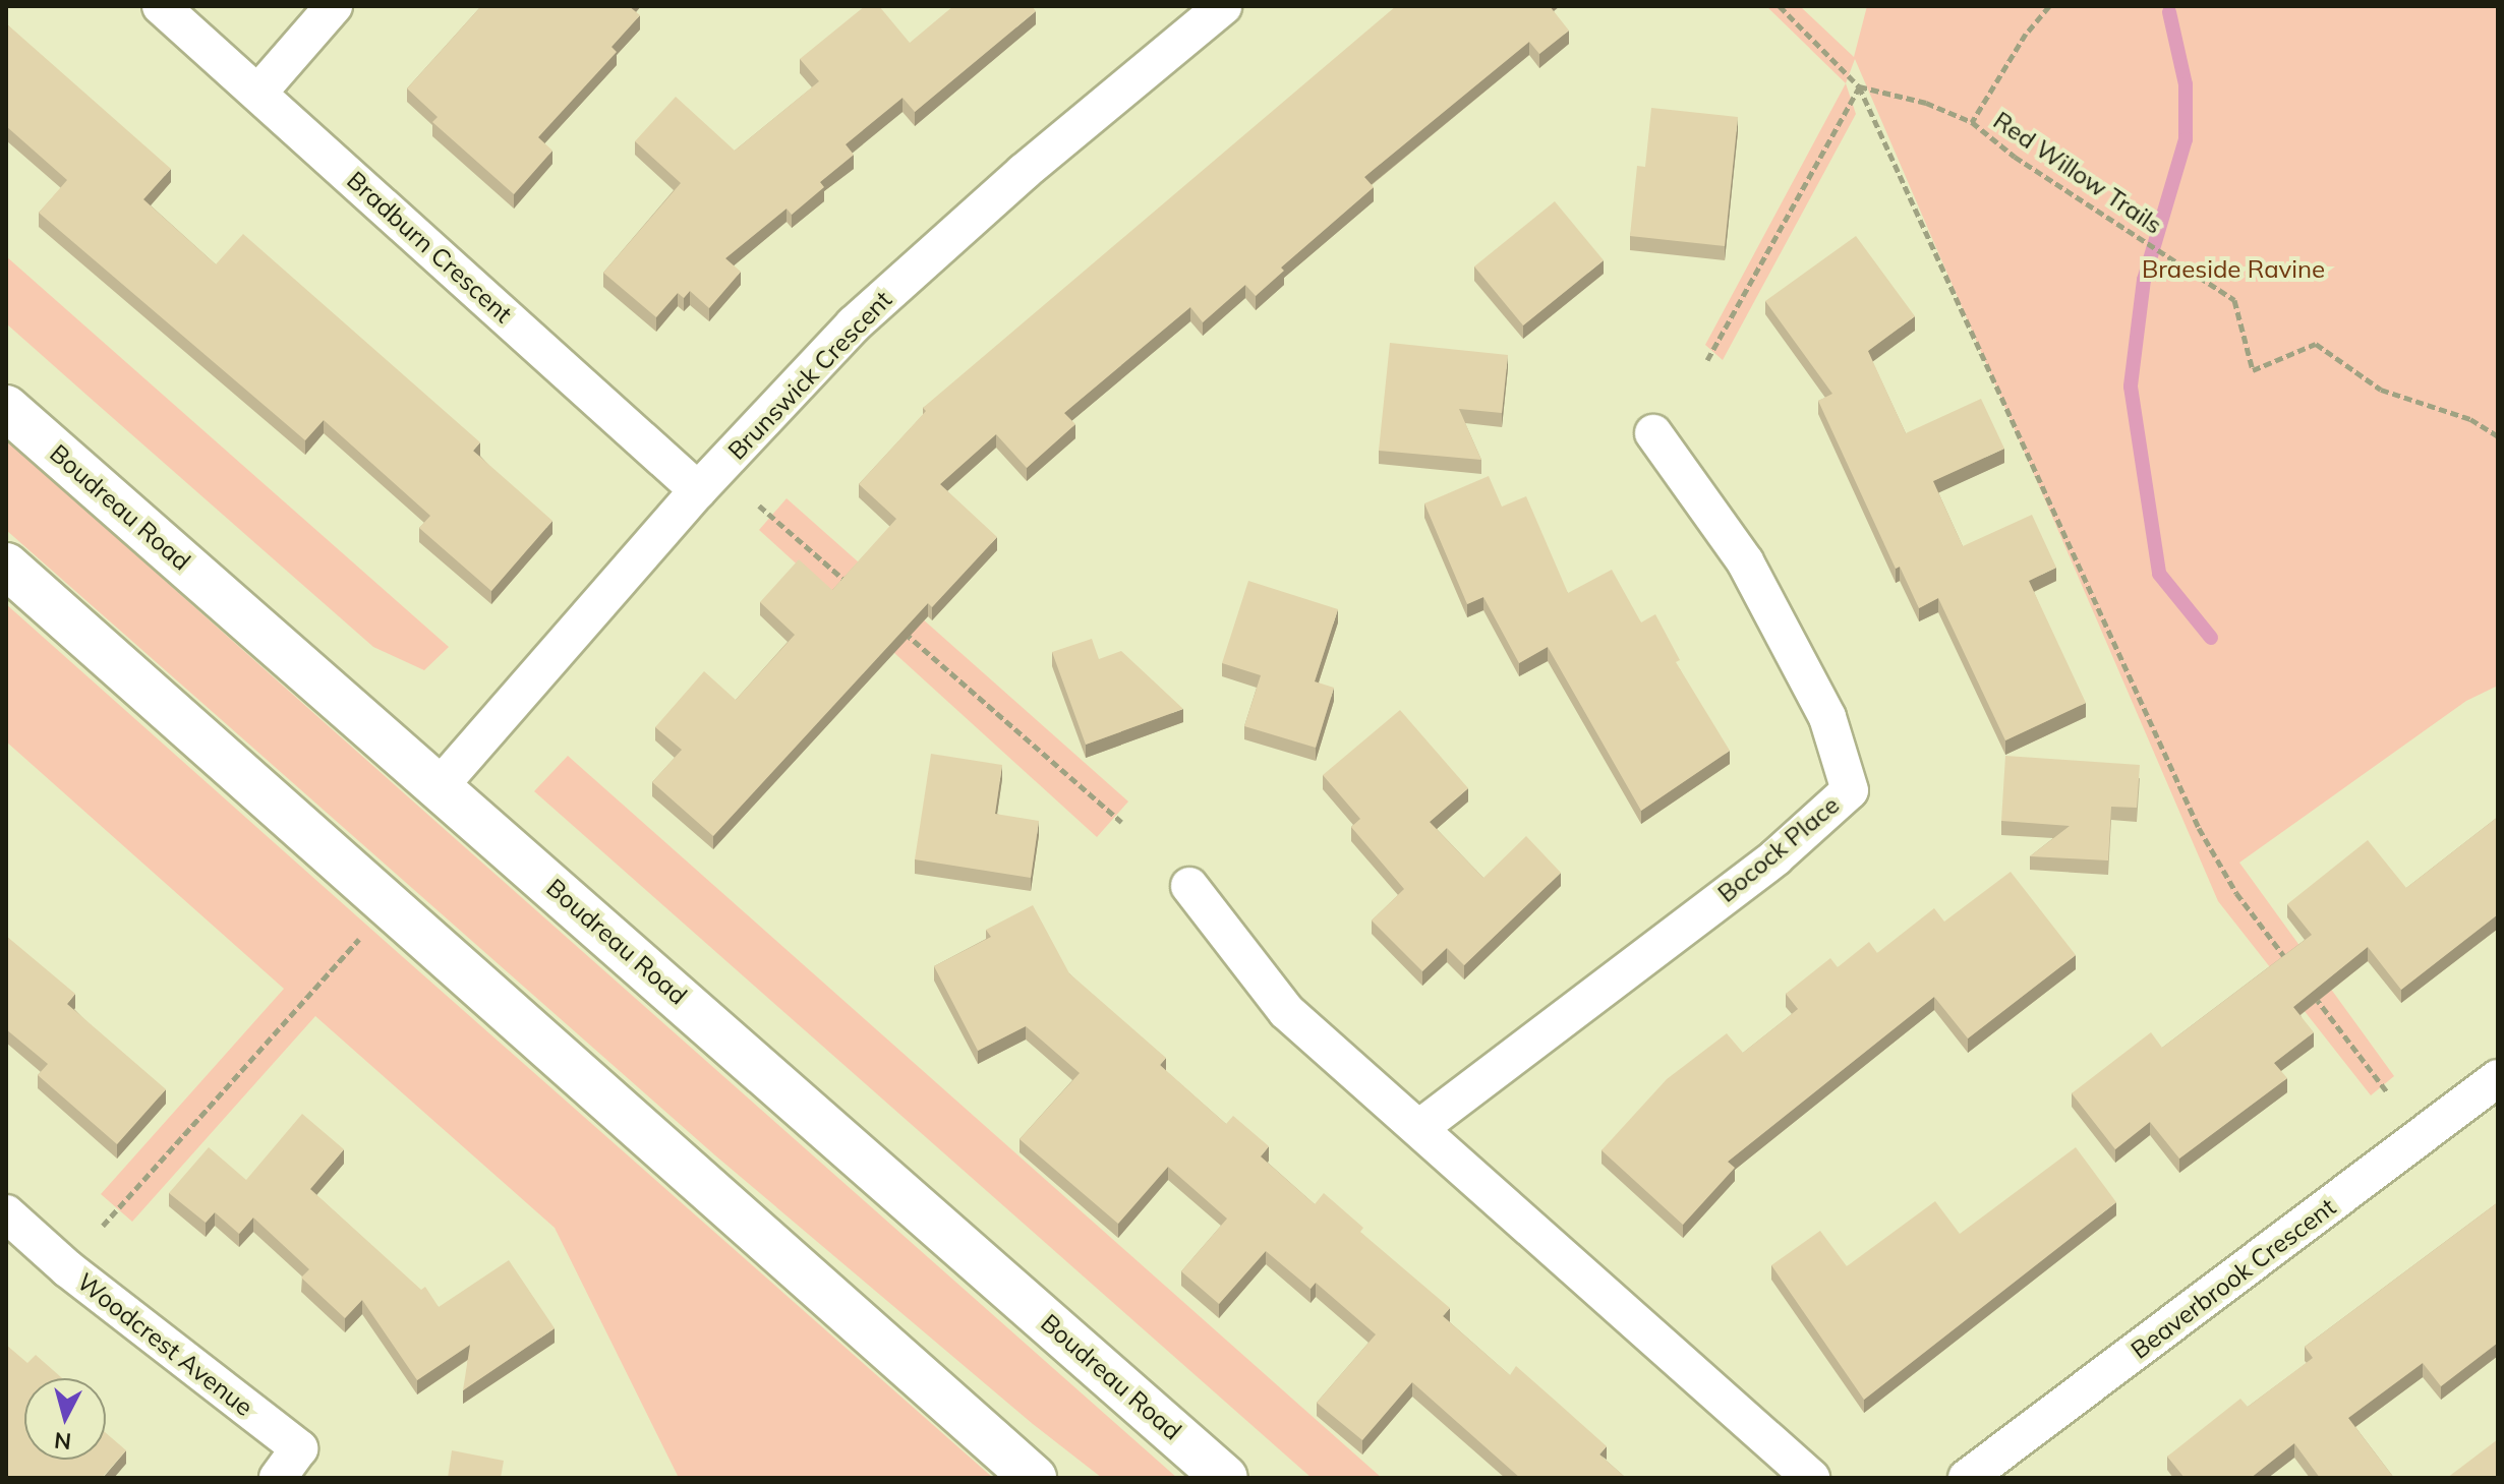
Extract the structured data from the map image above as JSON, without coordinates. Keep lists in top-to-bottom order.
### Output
{
  "streets": {
    "main road": ["Boudreau Road"],
    "street": [
      "Bradburn Crescent",
      "Brunswick Crescent",
      "Bocock Place",
      "Beaverbrook Crescent",
      "Woodcrest Avenue"
    ],
    "path": ["Red Willow Trails"]
  },
  "crossings": [
    ["Bradburn Crescent", "Brunswick Crescent"],
    ["Brunswick Crescent", "Boudreau Road"]
  ],
  "parks": ["Braeside Ravine"],
  "north": "bottom"
}
